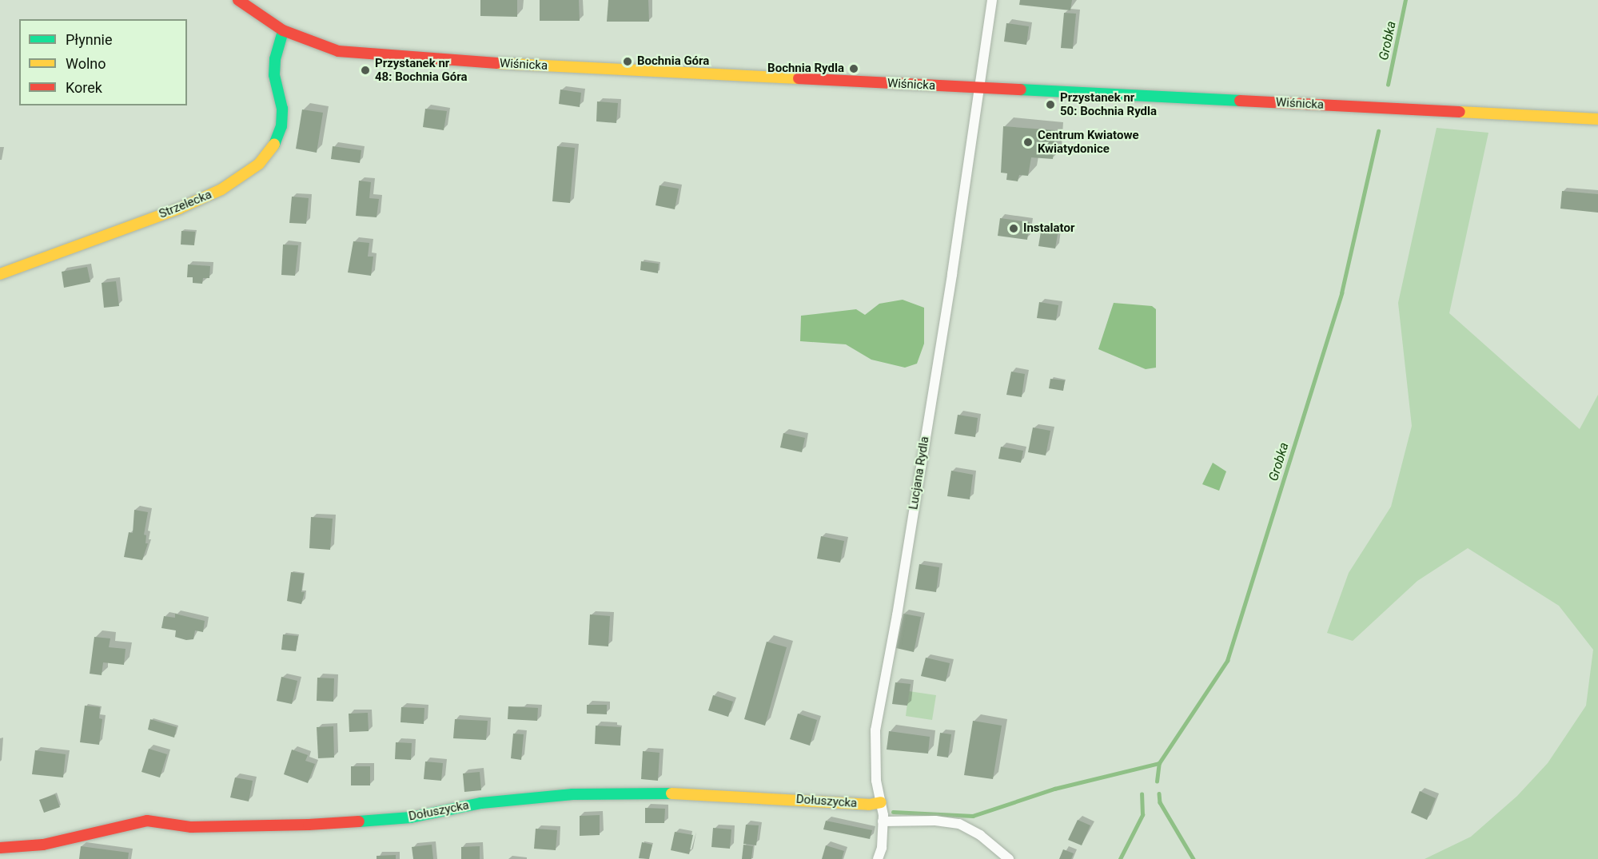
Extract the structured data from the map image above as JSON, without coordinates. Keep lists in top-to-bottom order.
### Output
{
  "streets": {
    "main road": ["Wiśnicka", "Strzelecka", "Dołuszycka"],
    "street": ["Lucjana Rydla"]
  },
  "crossings": [
    ["Wiśnicka", "Strzelecka"],
    ["Wiśnicka", "Lucjana Rydla"],
    ["Lucjana Rydla", "Dołuszycka"]
  ],
  "water": ["Grobka"],
  "places": [
    "Bochnia Góra",
    "Bochnia Rydla",
    "Przystanek nr 48: Bochnia Góra",
    "Przystanek nr 50: Bochnia Rydla",
    "Centrum Kwiatowe Kwiatydonice",
    "Instalator"
  ],
  "legend": ["Płynnie", "Wolno", "Korek"]
}
